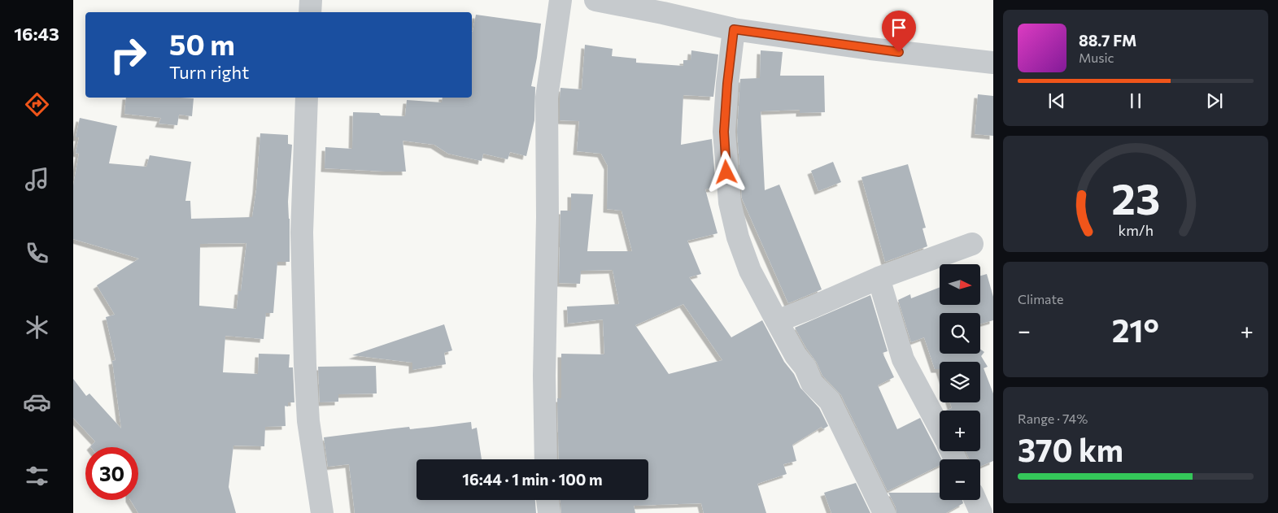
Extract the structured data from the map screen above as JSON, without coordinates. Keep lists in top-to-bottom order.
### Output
{
  "north": "right",
  "page": {
    "tabs": "16:43",
    "turn": ["50 m", "Turn right"],
    "song": ["88.7 FM", "Music"],
    "tile": [
      "Climate",
      ["Range · 74%", "370 km"]
    ],
    "map_buttons": ["+", "−"],
    "heat": ["−", "21°", "+"],
    "limit": "30",
    "trip": "16:44 · 1 min · 100 m",
    "gauge": ["23", "km/h"]
  }
}
